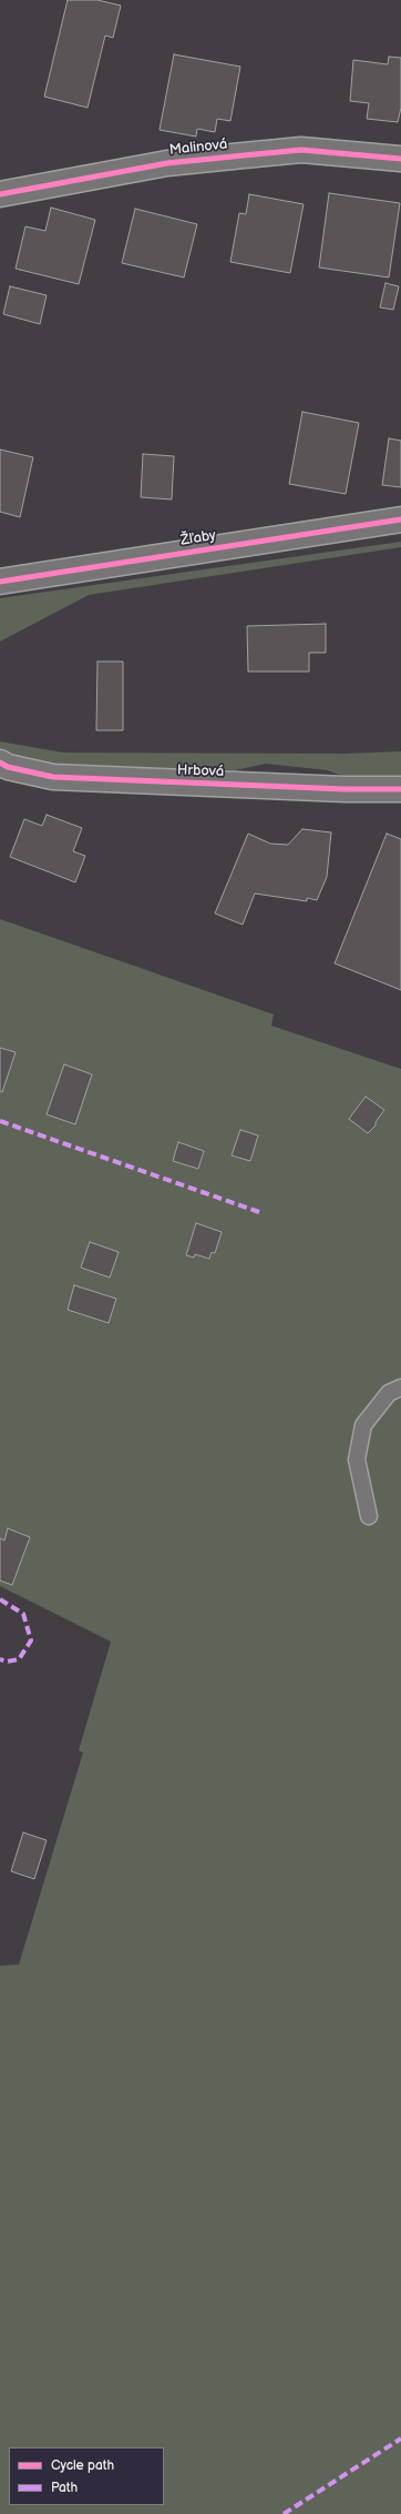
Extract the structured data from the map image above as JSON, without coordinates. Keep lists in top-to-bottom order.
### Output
{
  "streets": {
    "street": ["Malinová", "Žľaby", "Hrbová"]
  },
  "legend": ["Cycle path", "Path"]
}
